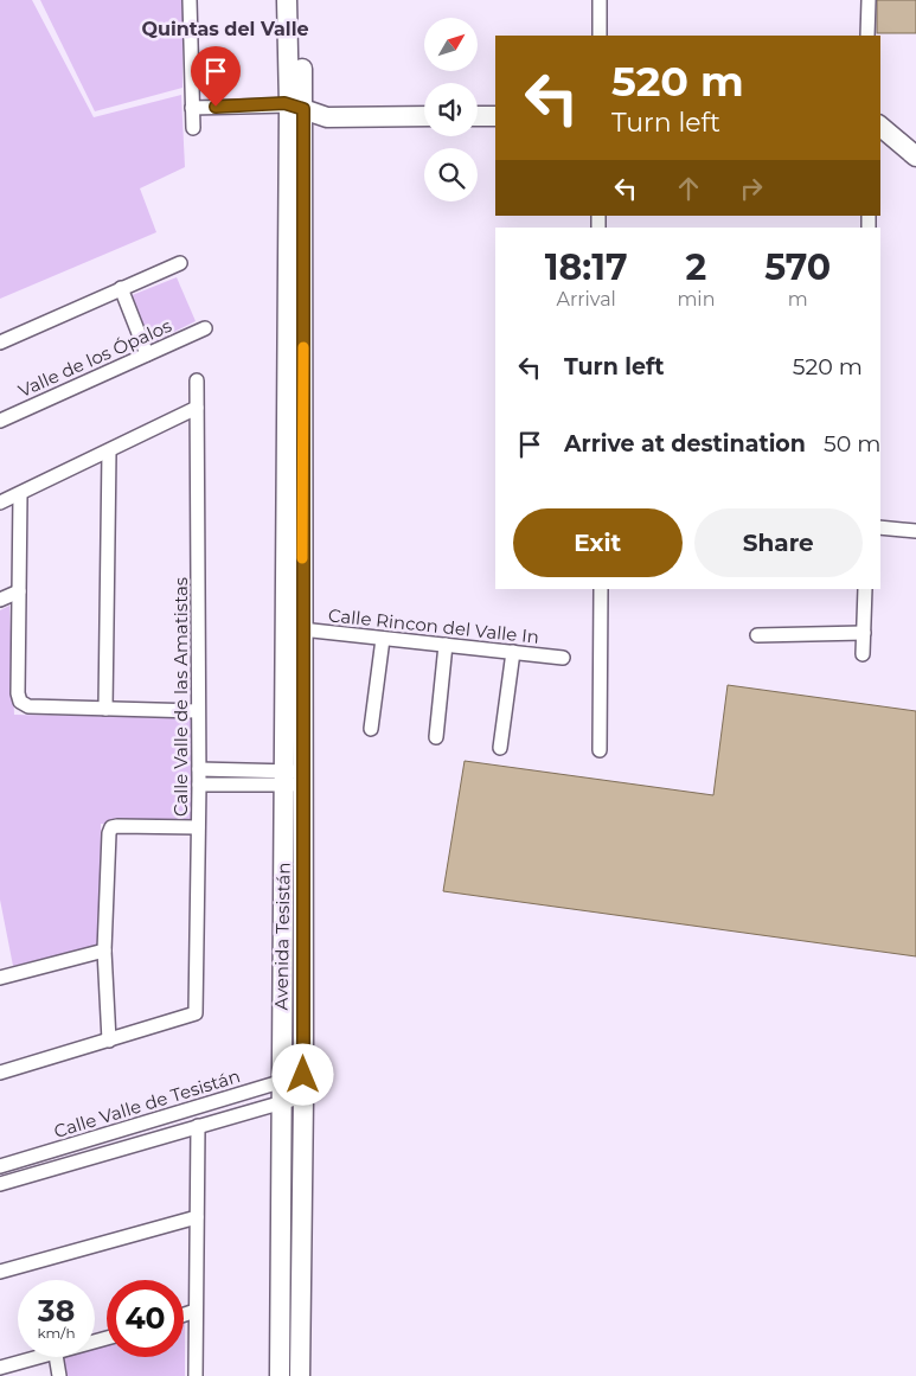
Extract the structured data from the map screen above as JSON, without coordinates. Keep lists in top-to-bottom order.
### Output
{
  "streets": {
    "street": [
      "Valle de los Ópalos",
      "Calle Rincon del Valle In",
      "Calle Valle de las Amatistas",
      "Avenida Tesistán",
      "Calle Valle de Tesistán"
    ]
  },
  "crossings": [
    ["Calle Rincon del Valle In", "Avenida Tesistán"],
    ["Avenida Tesistán", "Calle Valle de Tesistán"]
  ],
  "districts": ["Quintas del Valle"],
  "north": "top right",
  "page": {
    "turn": ["520 m", "Turn left"],
    "eta": [
      "18:17",
      "Arrival",
      "2",
      "min",
      "570",
      "m"
    ],
    "list": [
      {
        "name": "Turn left",
        "value": "520 m"
      },
      {
        "name": "Arrive at destination",
        "value": "50 m"
      }
    ],
    "buttons": ["Exit", "Share"],
    "speed": "38 km/h",
    "limit": "40"
  }
}
